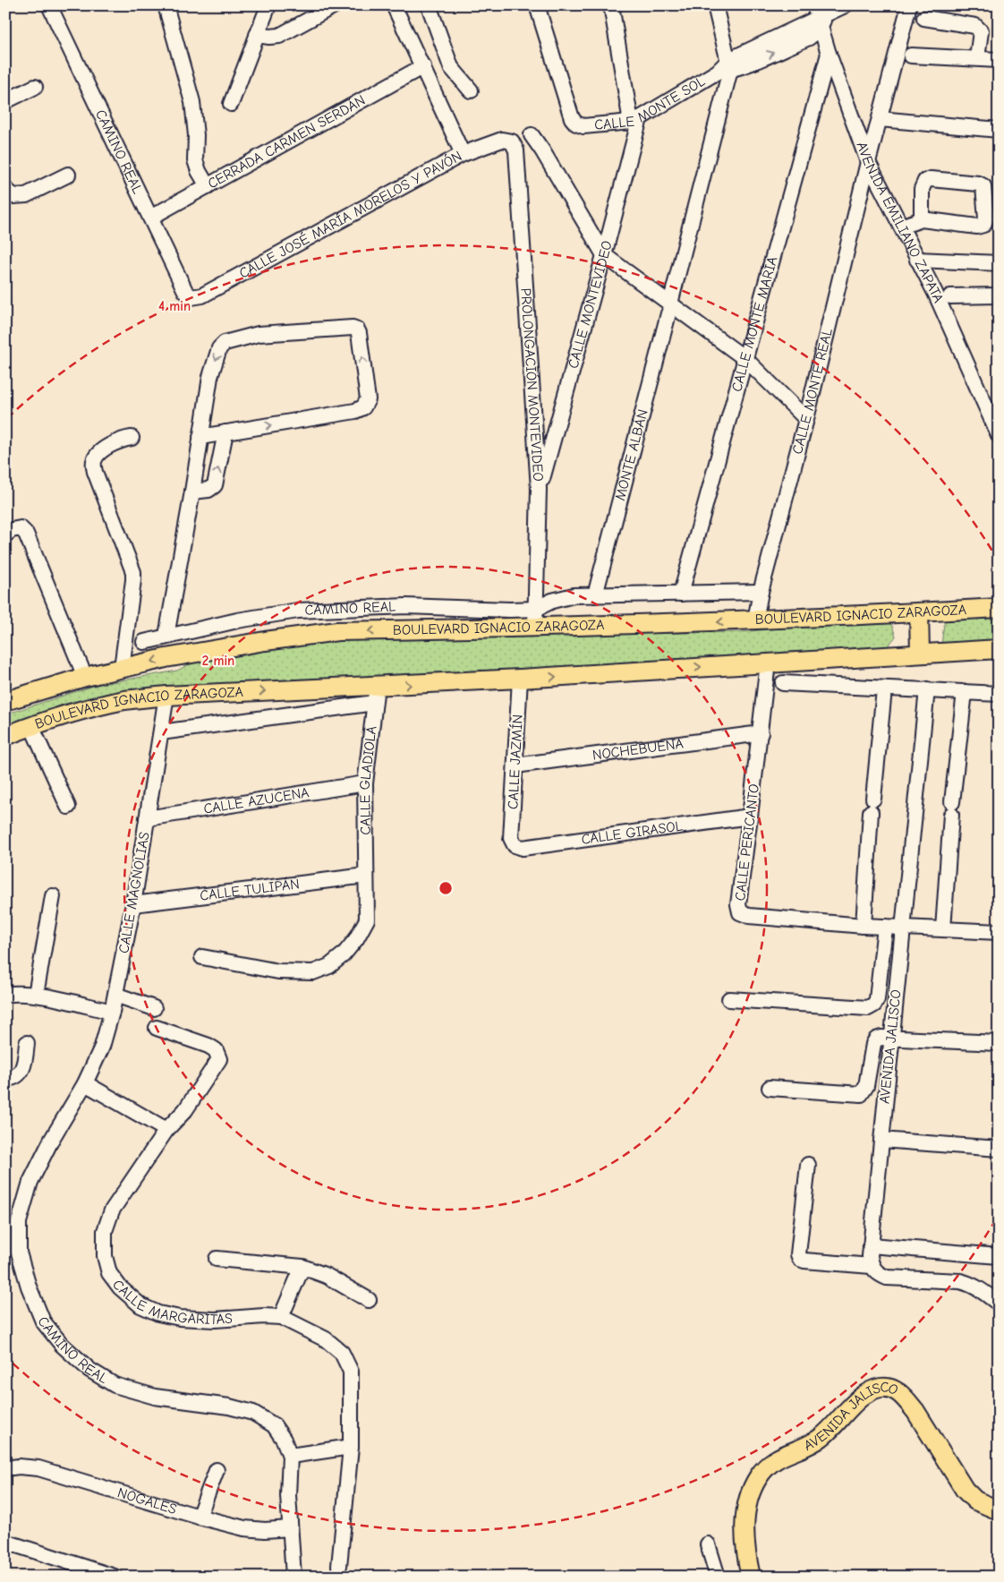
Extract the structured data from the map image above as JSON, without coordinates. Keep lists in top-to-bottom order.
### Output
{
  "streets": {
    "main road": ["BOULEVARD IGNACIO ZARAGOZA", "AVENIDA JALISCO"],
    "street": [
      "CALLE MONTE SOL",
      "CERRADA CARMEN SERDÁN",
      "CAMINO REAL",
      "CALLE JOSÉ MARÍA MORELOS Y PAVÓN",
      "AVENIDA EMILIANO ZAPATA",
      "CALLE MONTEVIDEO",
      "CALLE MONTE MARÍA",
      "PROLONGACIÓN MONTEVIDEO",
      "CALLE MONTE REAL",
      "MONTE ALBÁN",
      "NOCHEBUENA",
      "CALLE JAZMÍN",
      "CALLE GLADIOLA",
      "CALLE AZUCENA",
      "CALLE GIRASOL",
      "CALLE PERICANTO",
      "CALLE TULIPÁN",
      "CALLE MAGNOLIAS",
      "CALLE MARGARITAS",
      "NOGALES"
    ]
  },
  "crossings": [
    ["CALLE MONTE SOL", "AVENIDA EMILIANO ZAPATA"],
    ["CALLE MONTE SOL", "CALLE MONTEVIDEO"],
    ["CALLE MONTE SOL", "MONTE ALBÁN"],
    ["CERRADA CARMEN SERDÁN", "CAMINO REAL"],
    ["CAMINO REAL", "CALLE JOSÉ MARÍA MORELOS Y PAVÓN"],
    ["CAMINO REAL", "PROLONGACIÓN MONTEVIDEO"],
    ["CAMINO REAL", "CALLE MAGNOLIAS"],
    ["CAMINO REAL", "NOGALES"],
    ["CALLE JOSÉ MARÍA MORELOS Y PAVÓN", "PROLONGACIÓN MONTEVIDEO"],
    ["AVENIDA EMILIANO ZAPATA", "CALLE MONTE MARÍA"],
    ["AVENIDA EMILIANO ZAPATA", "CALLE MONTE REAL"],
    ["CALLE MONTEVIDEO", "PROLONGACIÓN MONTEVIDEO"],
    ["PROLONGACIÓN MONTEVIDEO", "BOULEVARD IGNACIO ZARAGOZA"],
    ["CALLE MONTE REAL", "BOULEVARD IGNACIO ZARAGOZA"],
    ["BOULEVARD IGNACIO ZARAGOZA", "CALLE JAZMÍN"],
    ["BOULEVARD IGNACIO ZARAGOZA", "CALLE GLADIOLA"],
    ["BOULEVARD IGNACIO ZARAGOZA", "CALLE PERICANTO"],
    ["BOULEVARD IGNACIO ZARAGOZA", "CALLE MAGNOLIAS"],
    ["NOCHEBUENA", "CALLE JAZMÍN"],
    ["NOCHEBUENA", "CALLE PERICANTO"],
    ["CALLE JAZMÍN", "CALLE GIRASOL"],
    ["CALLE GLADIOLA", "CALLE AZUCENA"],
    ["CALLE GLADIOLA", "CALLE TULIPÁN"],
    ["CALLE AZUCENA", "CALLE MAGNOLIAS"],
    ["CALLE GIRASOL", "CALLE PERICANTO"],
    ["CALLE PERICANTO", "AVENIDA JALISCO"],
    ["CALLE TULIPÁN", "CALLE MAGNOLIAS"]
  ],
  "rings": ["4 min", "2 min"]
}
